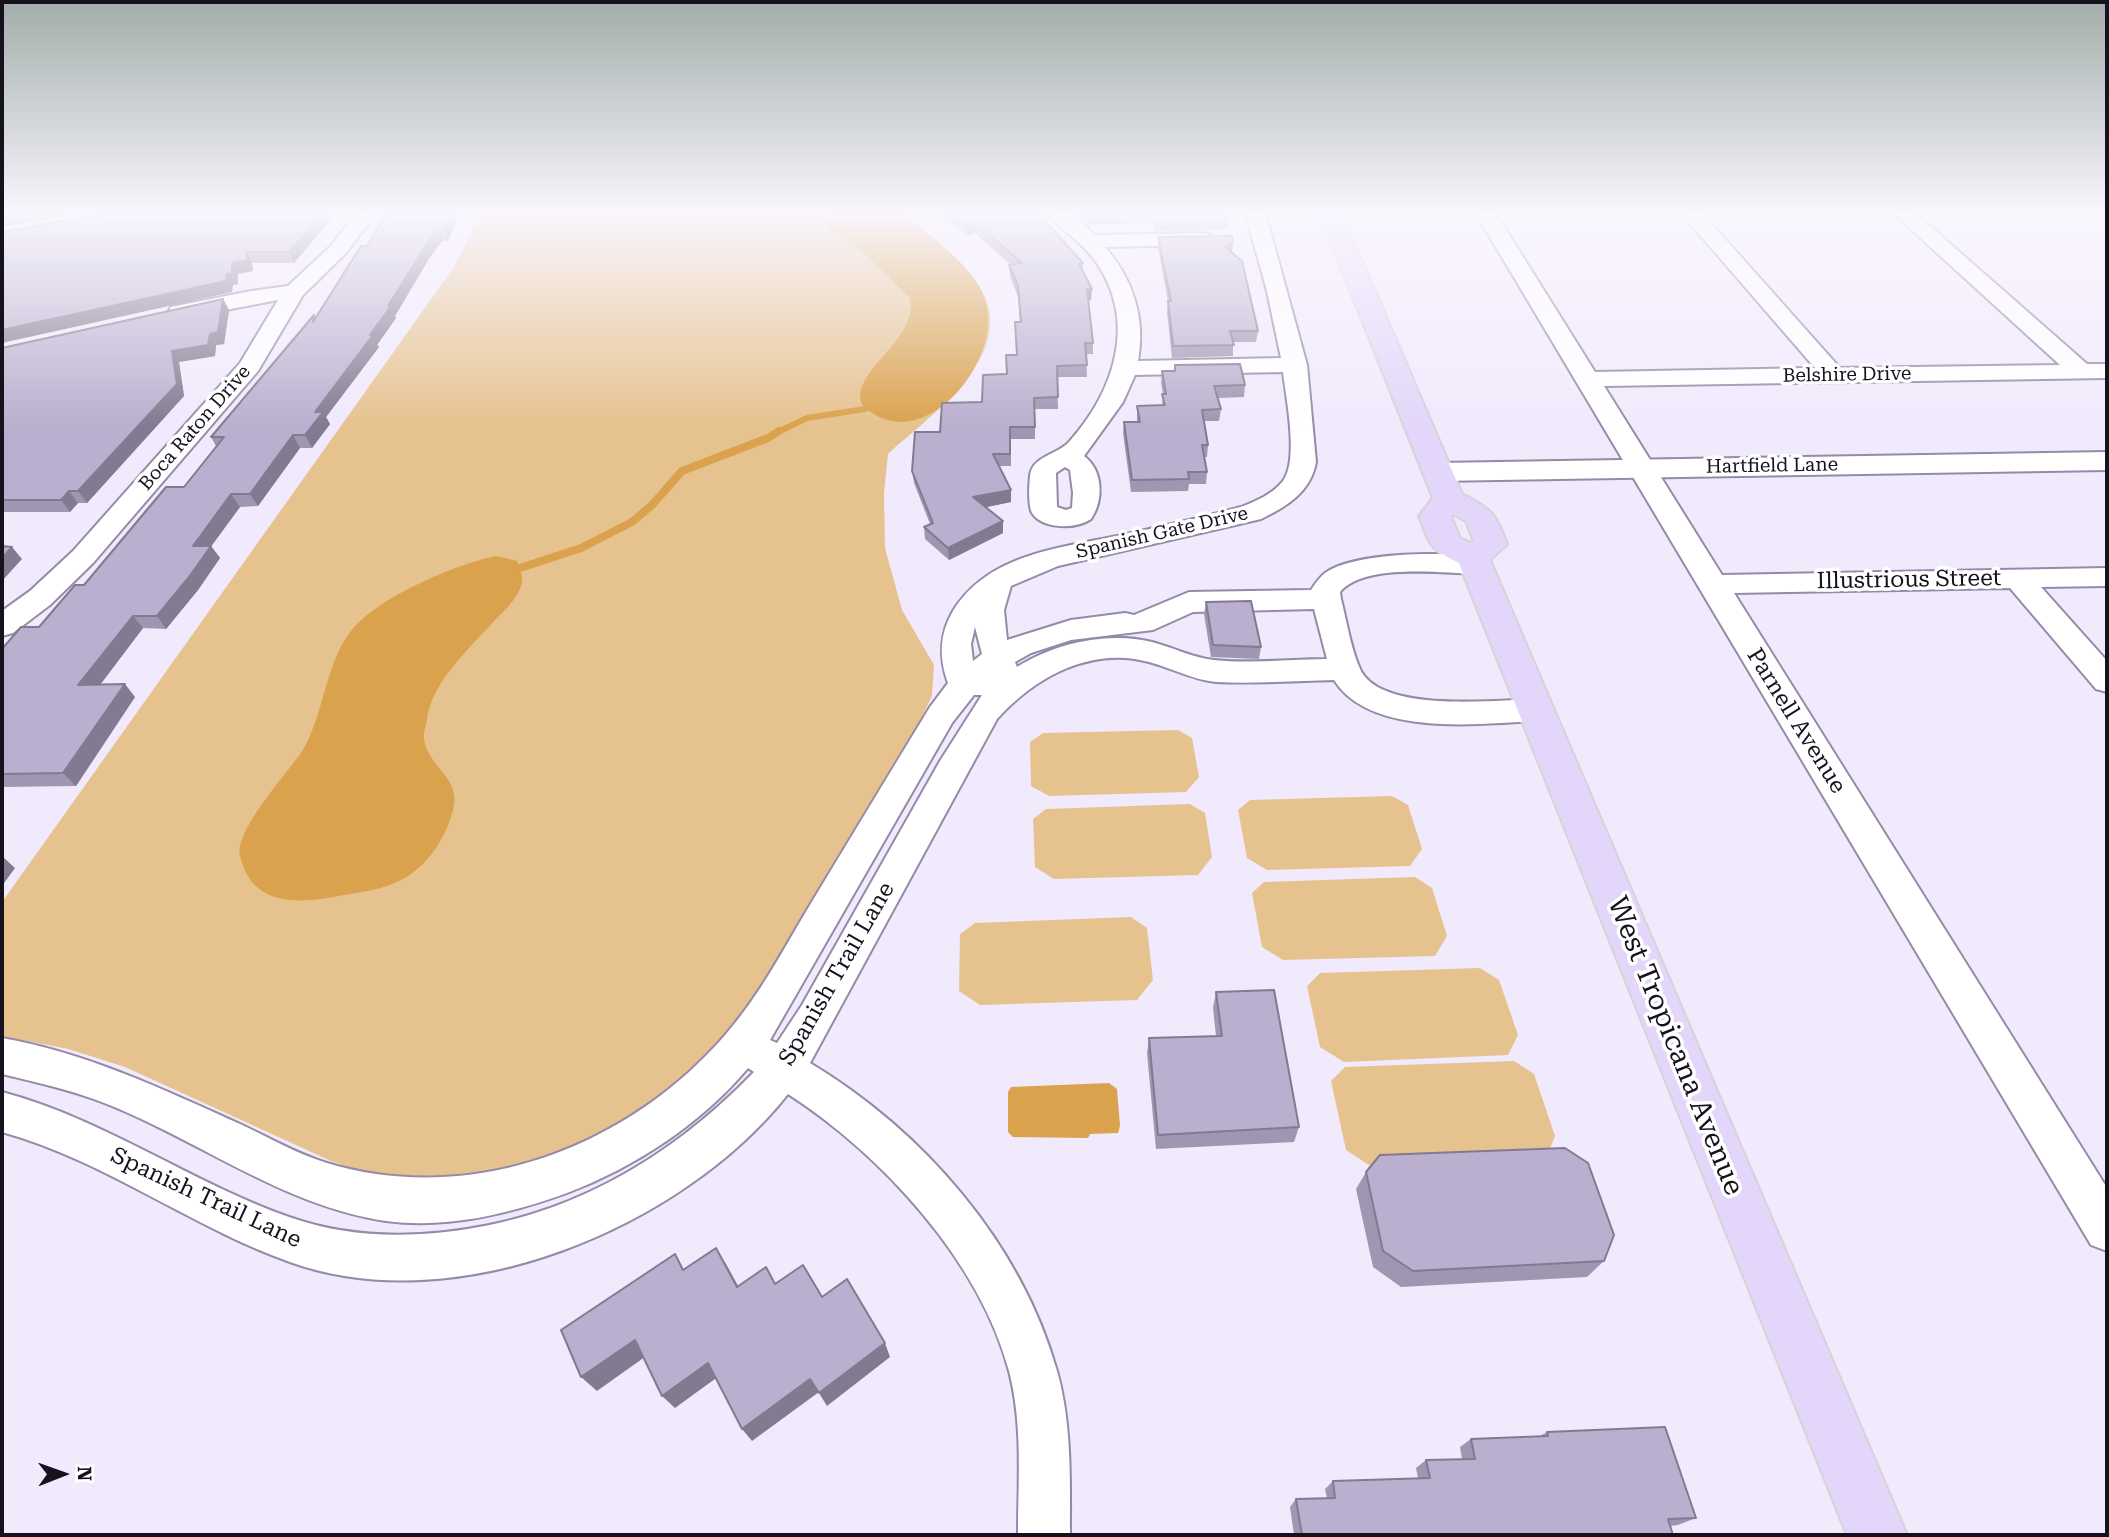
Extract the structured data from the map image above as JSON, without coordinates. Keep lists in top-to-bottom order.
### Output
{
  "streets": {
    "main road": ["West Tropicana Avenue"],
    "street": [
      "Belshire Drive",
      "Boca Raton Drive",
      "Hartfield Lane",
      "Spanish Gate Drive",
      "Illustrious Street",
      "Parnell Avenue",
      "Spanish Trail Lane"
    ]
  },
  "crossings": [
    ["Belshire Drive", "Parnell Avenue"],
    ["Hartfield Lane", "Parnell Avenue"],
    ["Spanish Gate Drive", "Spanish Trail Lane"],
    ["Illustrious Street", "Parnell Avenue"]
  ],
  "north": "right"
}
